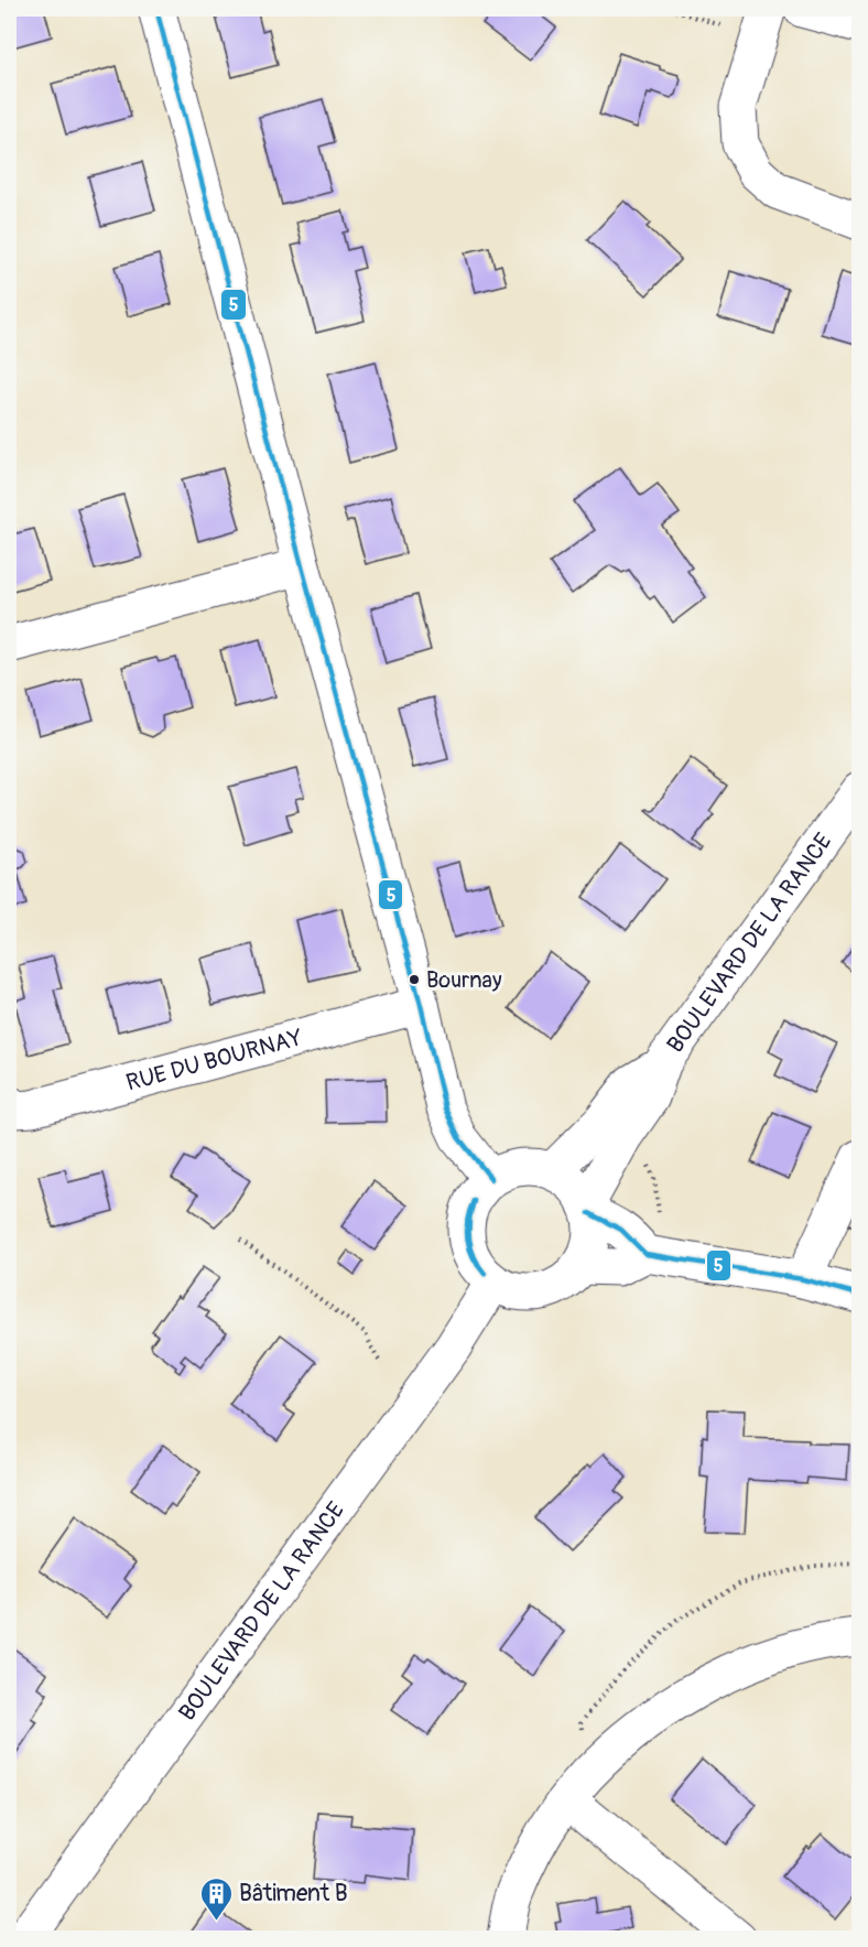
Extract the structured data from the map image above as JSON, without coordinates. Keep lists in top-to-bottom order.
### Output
{
  "streets": {
    "street": ["BOULEVARD DE LA RANCE", "RUE DU BOURNAY"]
  },
  "places": {
    "other": ["Bournay"],
    "building": ["Bâtiment B"]
  },
  "lines": ["transit line 5"]
}
